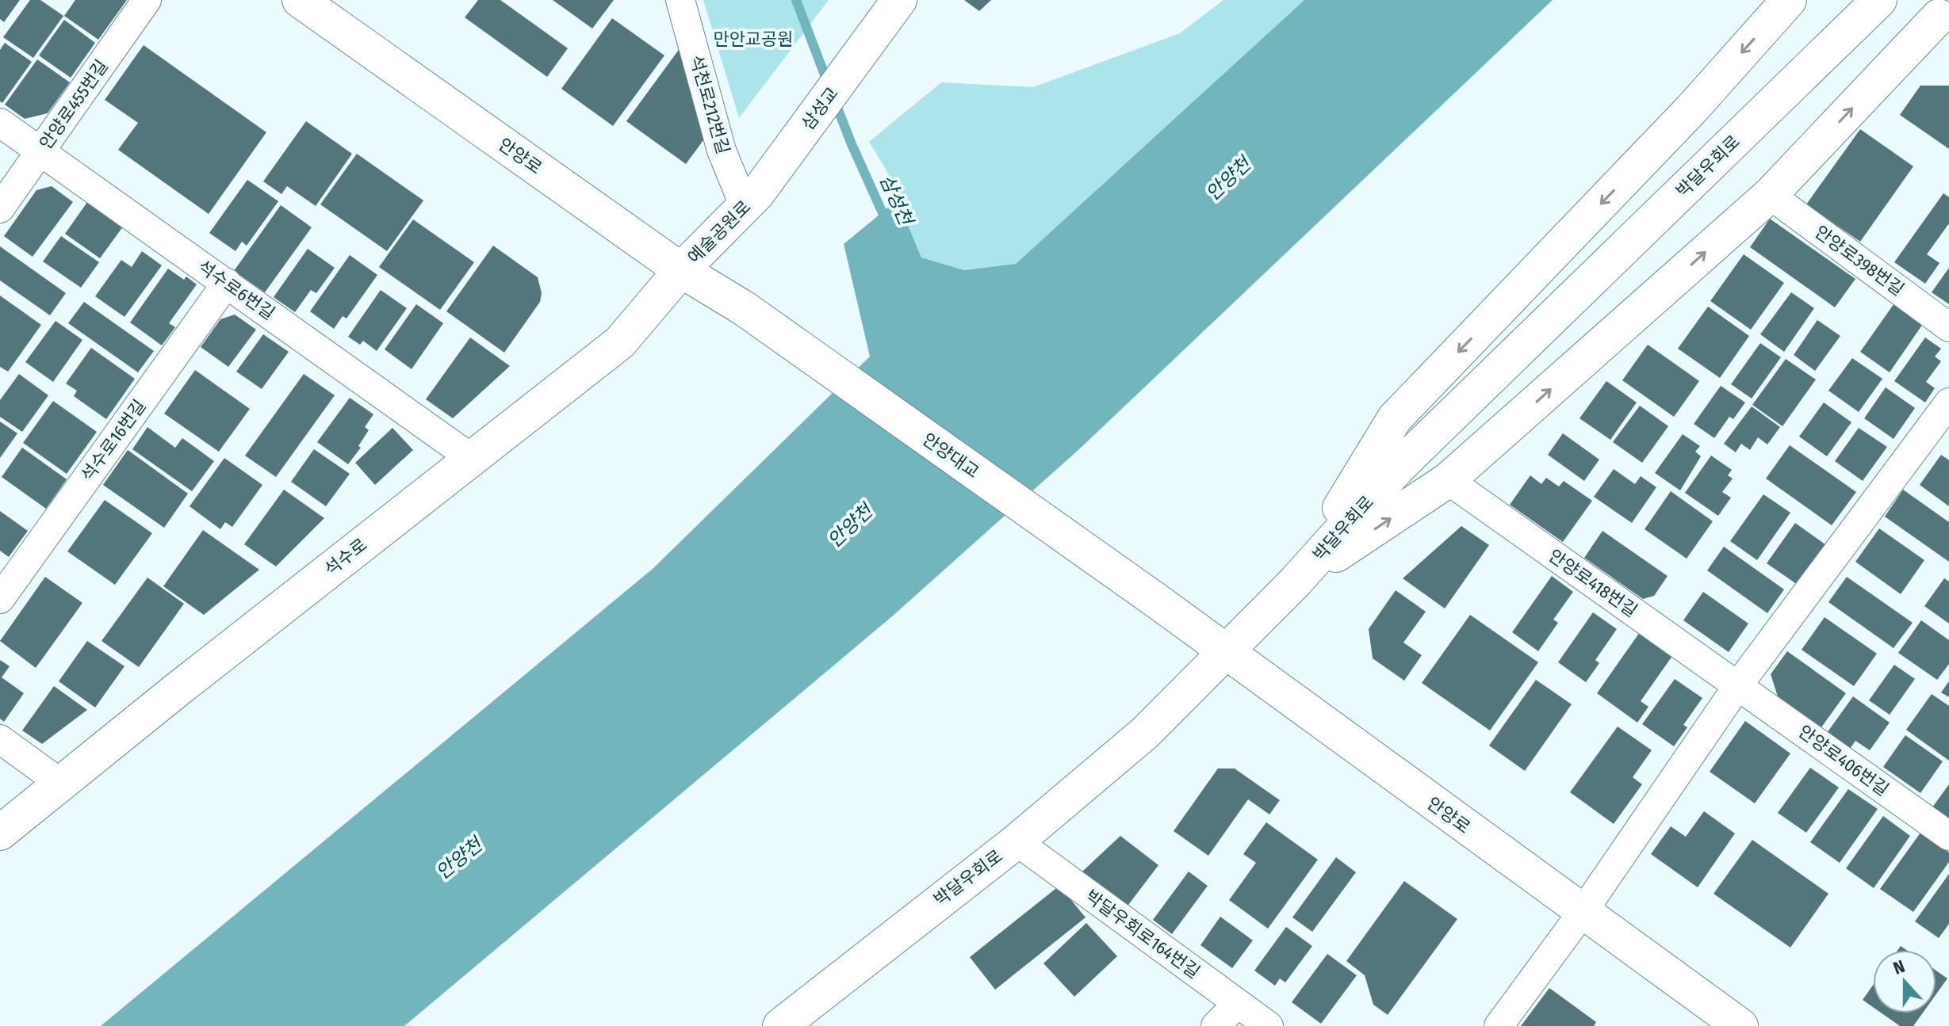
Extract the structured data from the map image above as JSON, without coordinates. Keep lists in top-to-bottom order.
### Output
{
  "streets": {
    "street": [
      "안양로455번길",
      "석천로212번길",
      "삼성교",
      "안양로",
      "박달우회로",
      "예술공원로",
      "안양로398번길",
      "석수로6번길",
      "석수로16번길",
      "안양대교",
      "석수로",
      "안양로418번길",
      "안양로406번길",
      "박달우회로164번길"
    ]
  },
  "crossings": [
    ["안양로455번길", "석수로6번길"],
    ["석천로212번길", "삼성교"],
    ["석천로212번길", "예술공원로"],
    ["삼성교", "예술공원로"],
    ["안양로", "박달우회로"],
    ["안양로", "예술공원로"],
    ["안양로", "안양대교"],
    ["안양로", "석수로"],
    ["박달우회로", "박달우회로164번길"],
    ["예술공원로", "석수로"],
    ["석수로6번길", "석수로16번길"],
    ["석수로6번길", "석수로"],
    ["안양로418번길", "안양로406번길"]
  ],
  "water": ["안양천", "삼성천"],
  "parks": ["만안교공원"],
  "north": "top"
}
